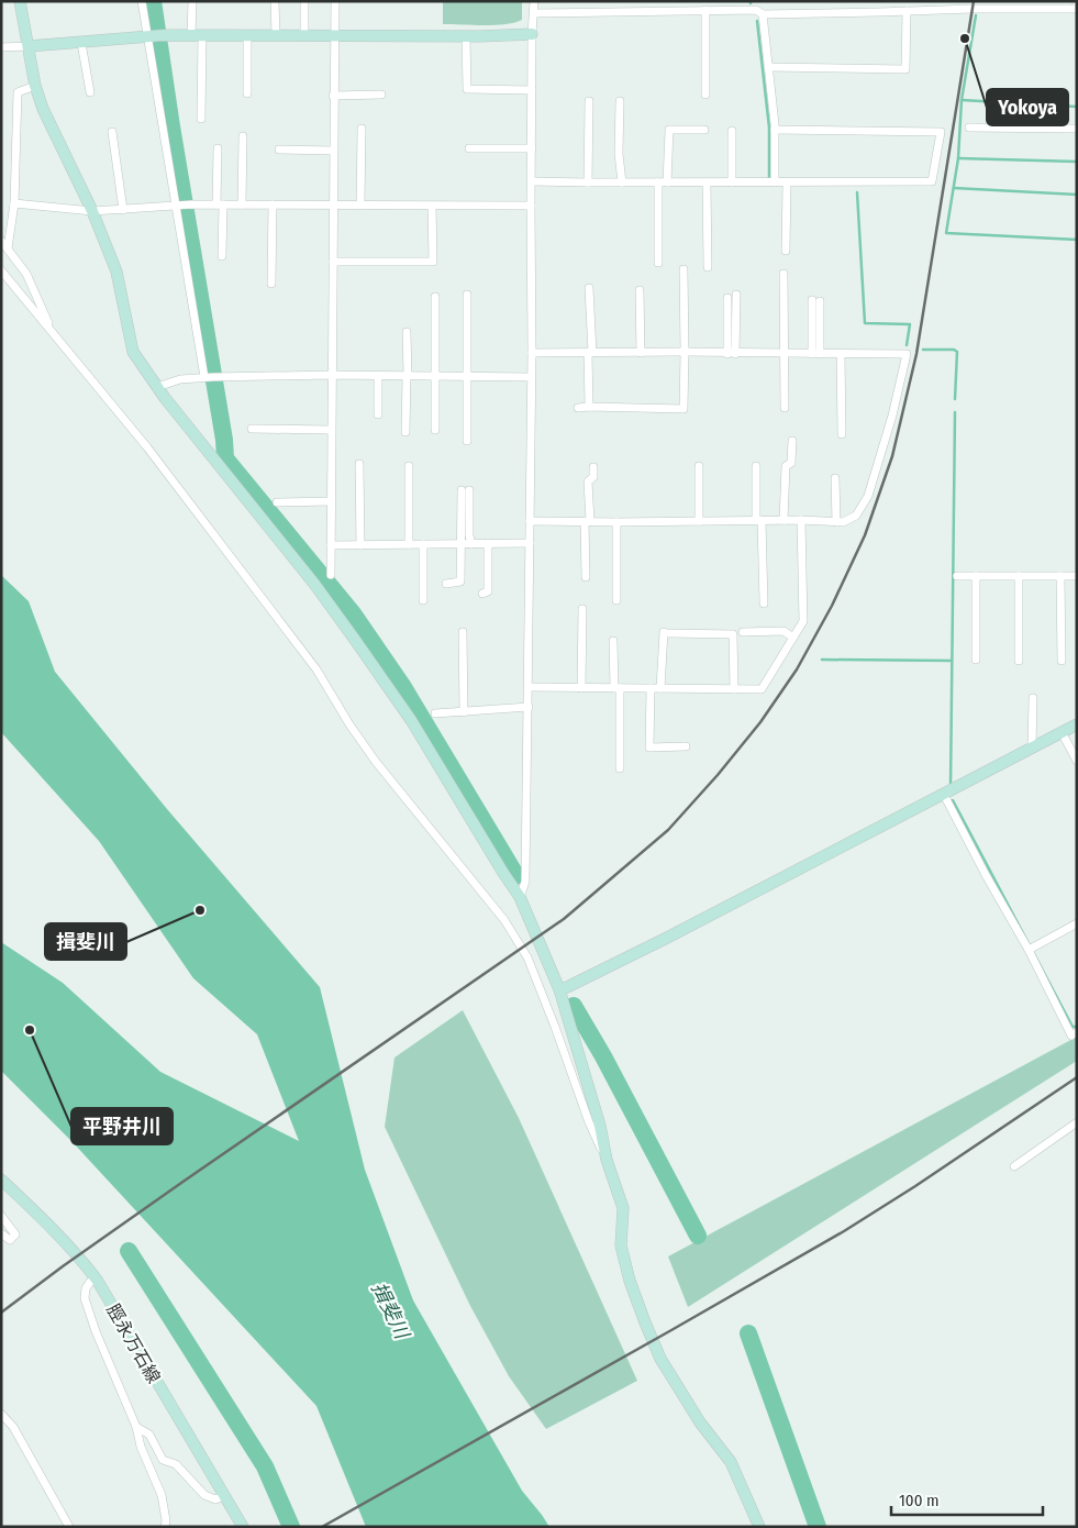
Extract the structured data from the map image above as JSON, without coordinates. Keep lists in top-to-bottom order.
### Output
{
  "streets": {
    "street": ["脛永万石線"]
  },
  "water": ["揖斐川"],
  "places": ["Yokoya", "揖斐川", "平野井川"],
  "scale_bar": "100 m"
}
